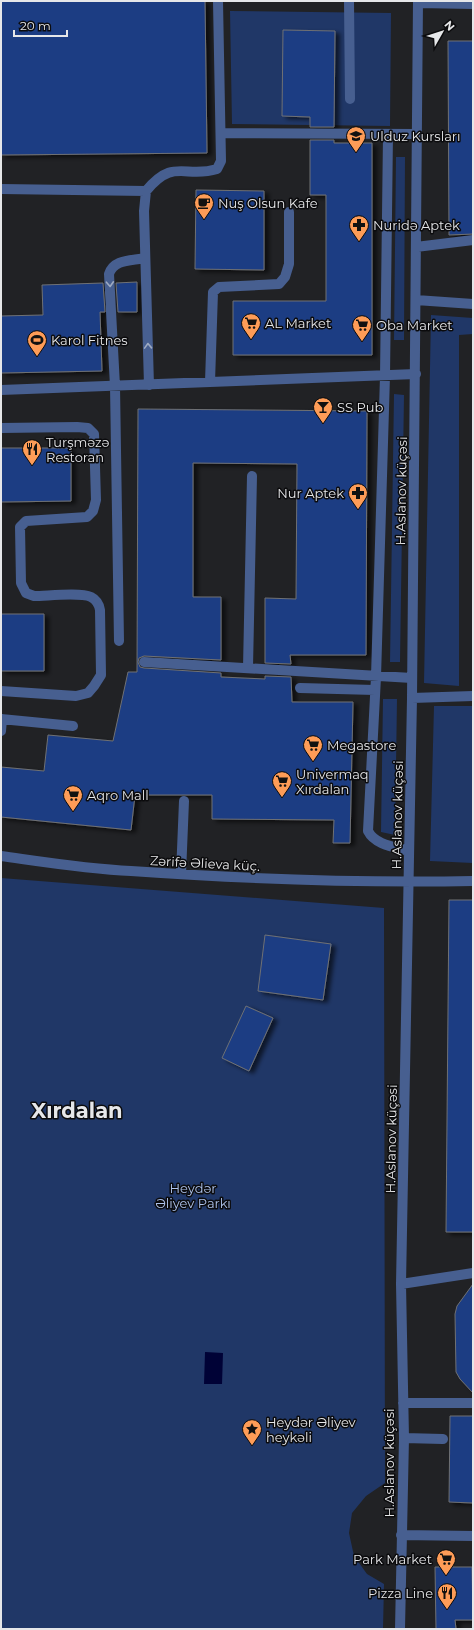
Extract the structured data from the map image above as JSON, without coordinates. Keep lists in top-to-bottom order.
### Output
{
  "streets": {
    "street": ["H.Aslanov küçəsi", "Zərifə Əlieva küç."]
  },
  "crossings": [
    ["H.Aslanov küçəsi", "Zərifə Əlieva küç."]
  ],
  "districts": ["Xırdalan"],
  "parks": ["Heydər Əliyev Parkı"],
  "places": {
    "school or university": ["Ulduz Kursları"],
    "cafe": ["Nuş Olsun Kafe"],
    "pharmacy": ["Nuridə Aptek", "Nur Aptek"],
    "supermarket": [
      "AL Market",
      "Oba Market",
      "Megastore",
      "Univermaq Xırdalan",
      "Aqro Mall",
      "Park Market"
    ],
    "sports": ["Karol Fitnes"],
    "bar": ["SS Pub"],
    "restaurant": ["Turşməzə Restoran", "Pizza Line"],
    "place": ["Heydər Əliyev heykəli"]
  },
  "scale_bar": "20 m",
  "north": "top right"
}
